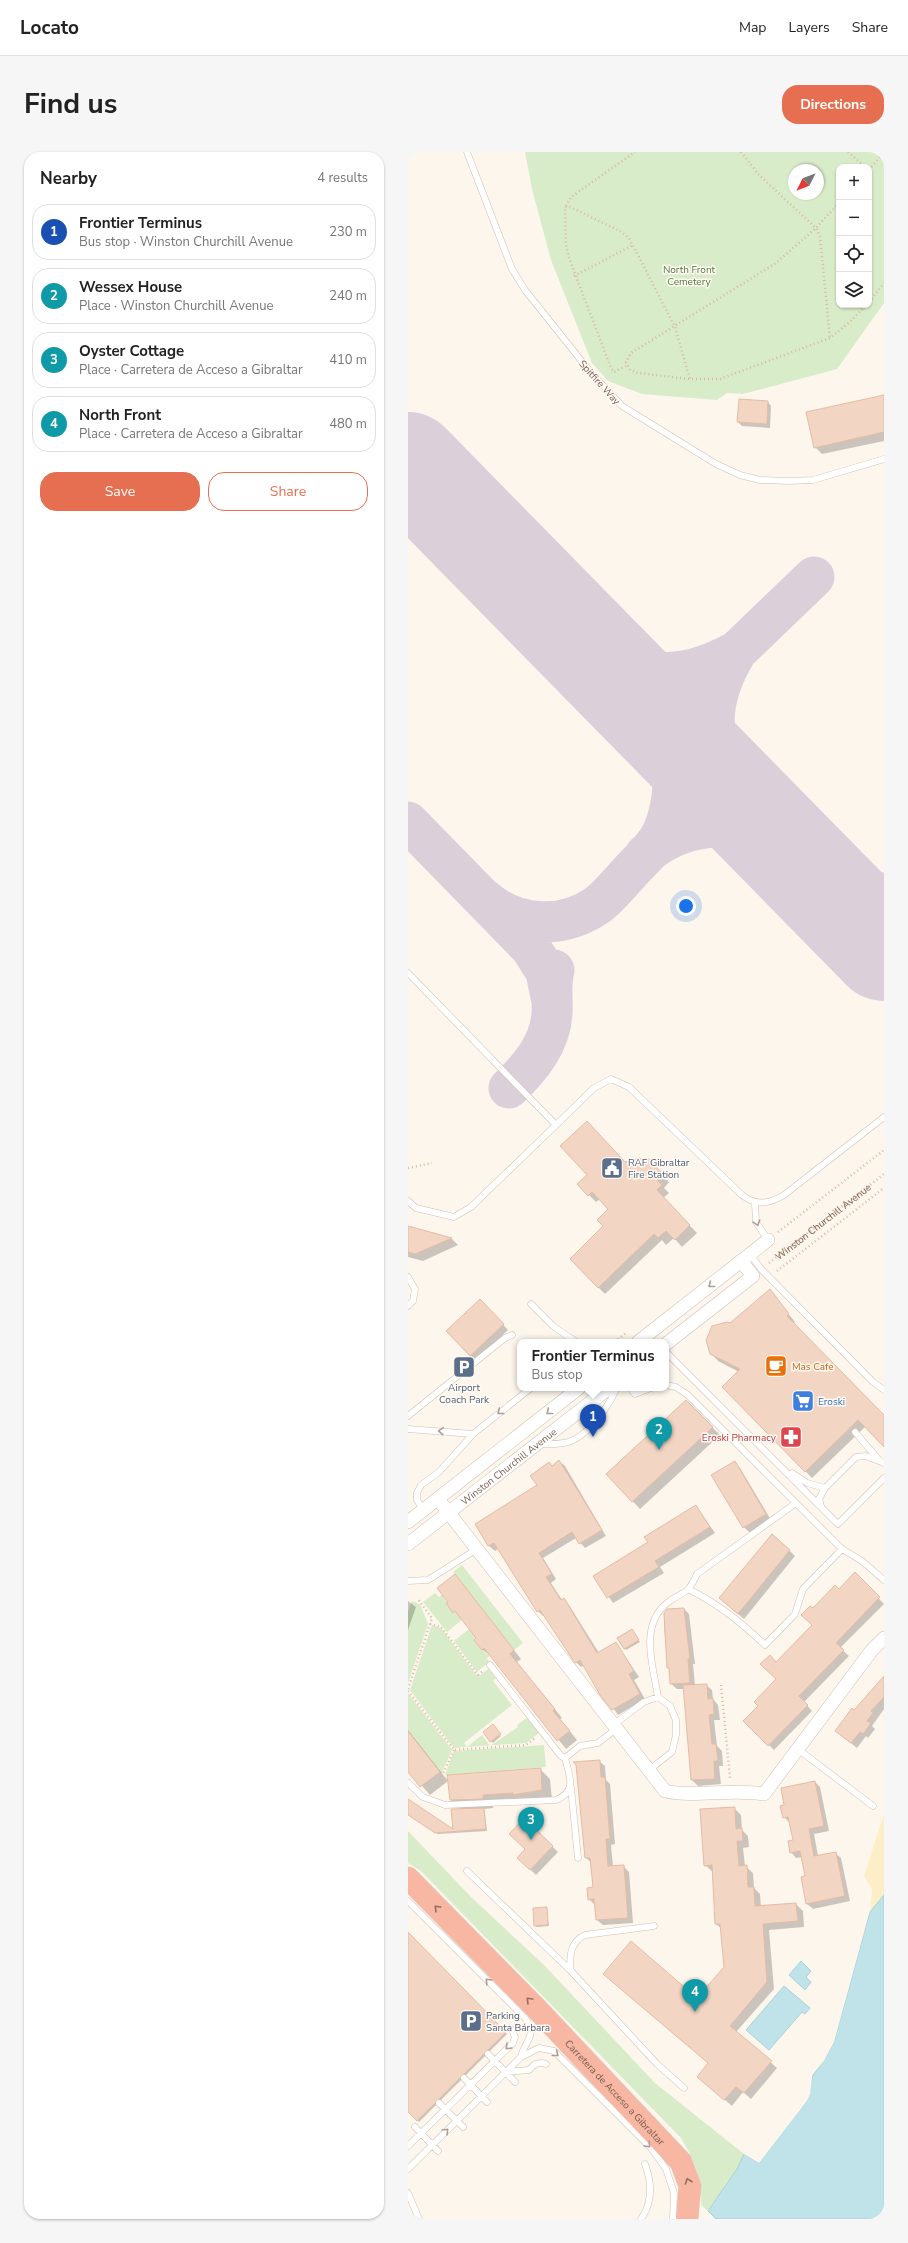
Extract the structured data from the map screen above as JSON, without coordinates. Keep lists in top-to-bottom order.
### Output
{
  "streets": {
    "highway": ["Carretera de Acceso a Gibraltar"],
    "street": ["Winston Churchill Avenue"],
    "lane": ["Spitfire Way"]
  },
  "one_way": ["Carretera de Acceso a Gibraltar"],
  "parks": ["North Front Cemetery"],
  "places": {
    "public building": ["RAF Gibraltar Fire Station"],
    "cafe": ["Mas Cafe"],
    "parking": ["Airport Coach Park", "Parking Santa Bárbara"],
    "supermarket": ["Eroski"],
    "pharmacy": ["Eroski Pharmacy"]
  },
  "north": "bottom left",
  "page": {
    "header": "Locato",
    "nav": ["Map", "Layers", "Share"],
    "title": "Find us",
    "buttons": [
      "Directions",
      ["Save", "Share"]
    ],
    "heading": ["Nearby", "4 results"],
    "map_buttons": ["+", "−"],
    "list": [
      {
        "mark": "1",
        "name": "Frontier Terminus",
        "note": "Bus stop · Winston Churchill Avenue",
        "value": "230 m"
      },
      {
        "mark": "2",
        "name": "Wessex House",
        "note": "Place · Winston Churchill Avenue",
        "value": "240 m"
      },
      {
        "mark": "3",
        "name": "Oyster Cottage",
        "note": "Place · Carretera de Acceso a Gibraltar",
        "value": "410 m"
      },
      {
        "mark": "4",
        "name": "North Front",
        "note": "Place · Carretera de Acceso a Gibraltar",
        "value": "480 m"
      }
    ],
    "popup": ["Frontier Terminus", "Bus stop"],
    "pins": [
      "1",
      "2",
      "3",
      "4"
    ]
  }
}
